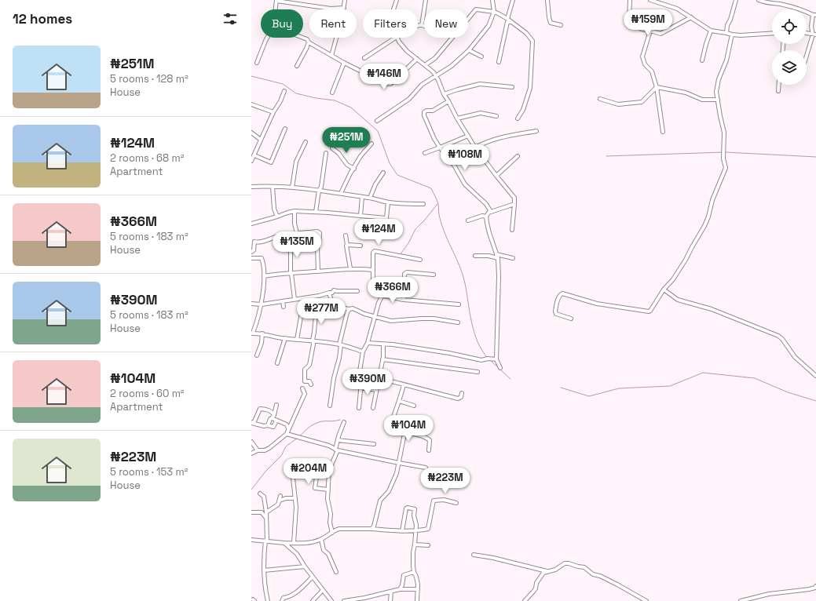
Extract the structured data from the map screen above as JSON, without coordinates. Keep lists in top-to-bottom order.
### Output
{
  "page": {
    "heading": "12 homes",
    "price": [
      "₦159M",
      "₦146M",
      "₦251M",
      "₦108M",
      "₦124M",
      "₦135M",
      "₦366M",
      "₦277M",
      "₦390M",
      "₦104M",
      "₦204M",
      "₦223M"
    ],
    "chip": [
      "Buy",
      "Rent",
      "Filters",
      "New"
    ],
    "list": [
      {
        "name": "₦251M",
        "note": "5 rooms · 128 m² · House"
      },
      {
        "name": "₦124M",
        "note": "2 rooms · 68 m² · Apartment"
      },
      {
        "name": "₦366M",
        "note": "5 rooms · 183 m² · House"
      },
      {
        "name": "₦390M",
        "note": "5 rooms · 183 m² · House"
      },
      {
        "name": "₦104M",
        "note": "2 rooms · 60 m² · Apartment"
      },
      {
        "name": "₦223M",
        "note": "5 rooms · 153 m² · House"
      }
    ]
  }
}
